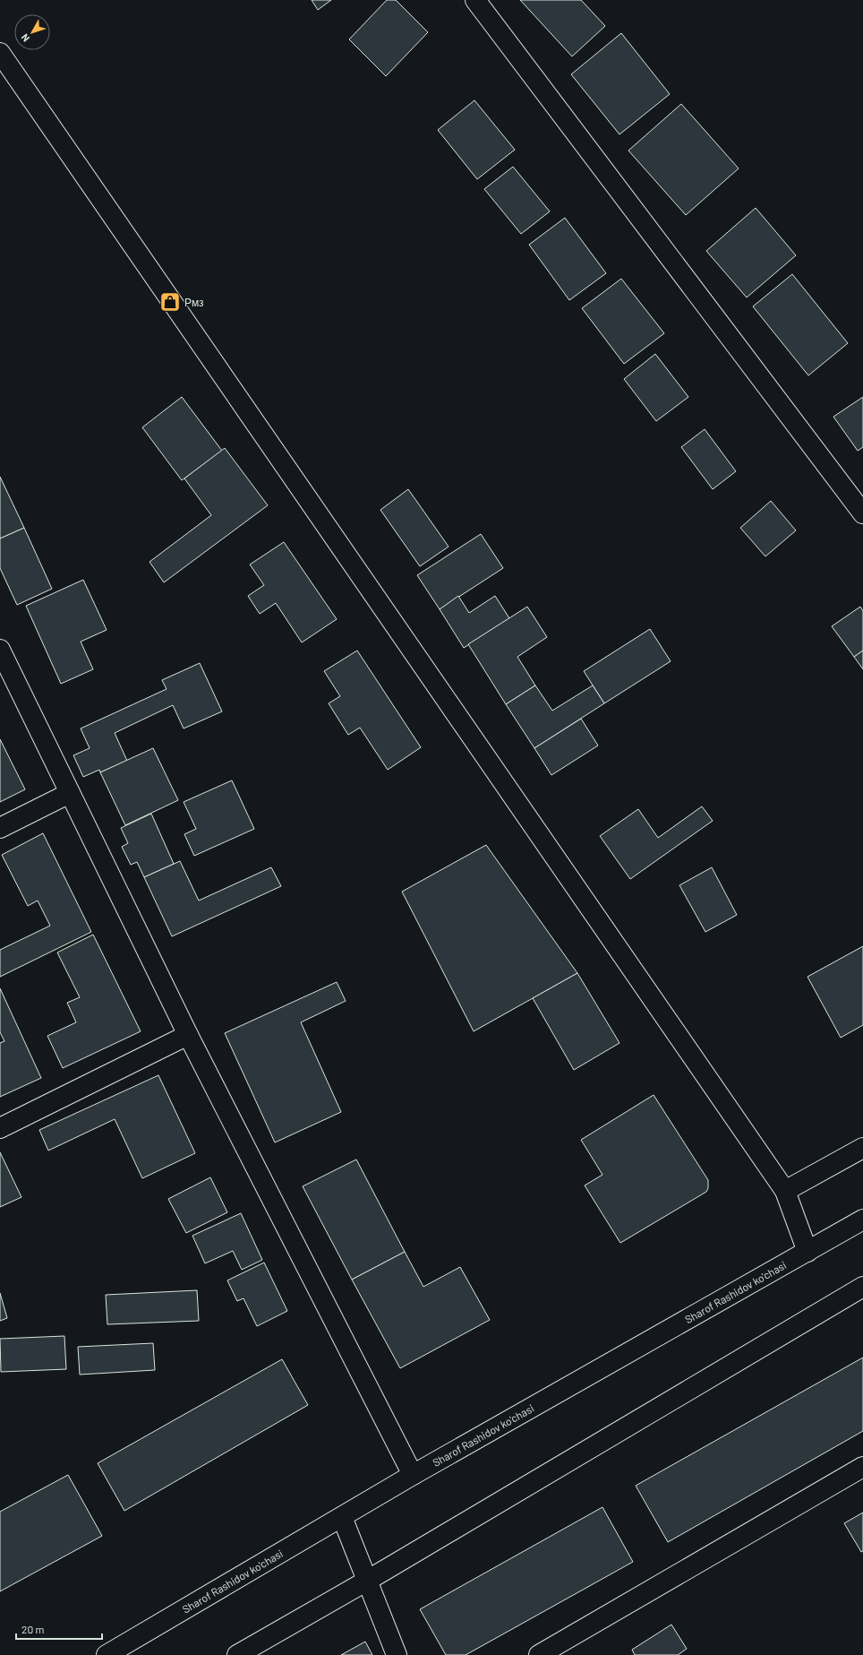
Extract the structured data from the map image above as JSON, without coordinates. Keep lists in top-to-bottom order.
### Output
{
  "streets": {
    "street": ["Sharof Rashidov ko'chasi"]
  },
  "places": {
    "shop": ["Рмз"]
  },
  "scale_bar": "20 m",
  "north": "bottom left"
}
